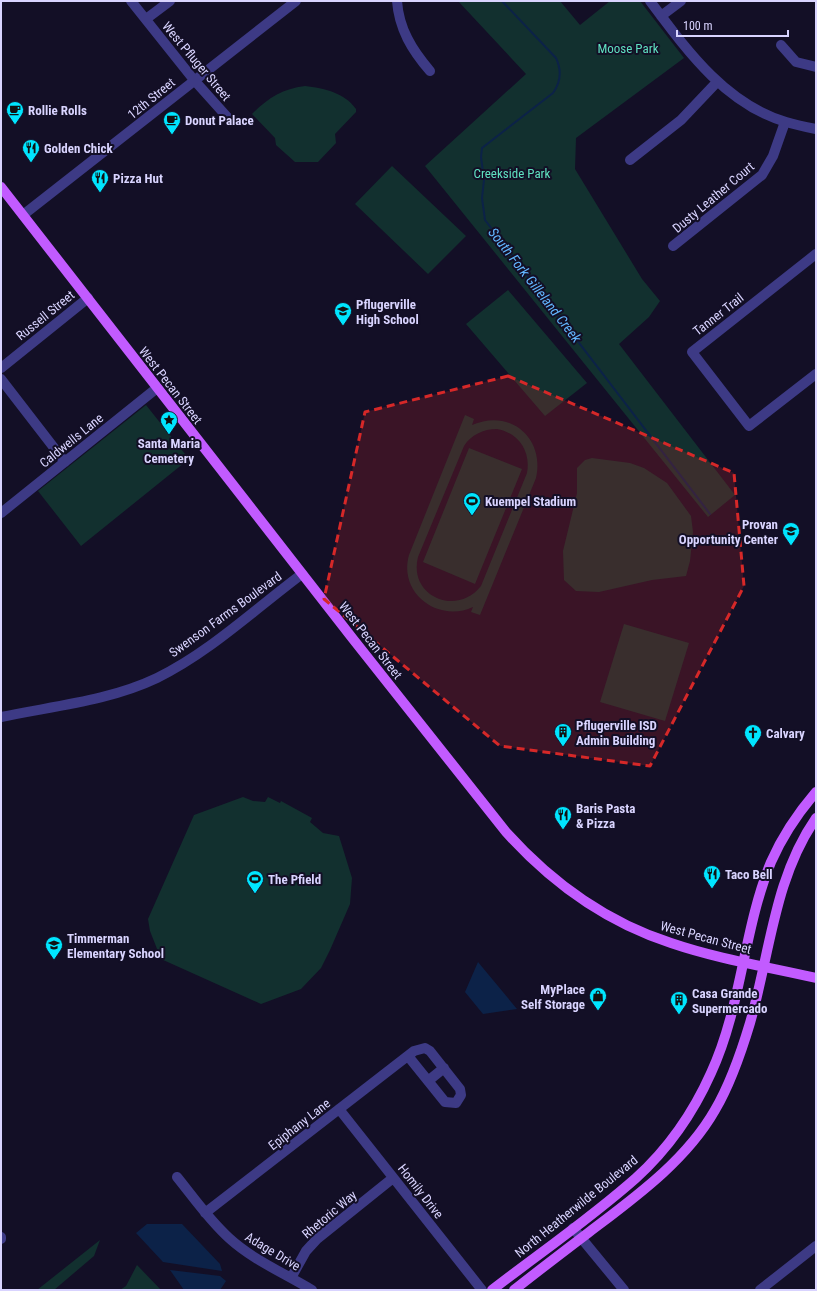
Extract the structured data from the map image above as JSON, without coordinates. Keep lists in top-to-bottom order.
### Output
{
  "streets": {
    "main road": ["West Pecan Street", "North Heatherwilde Boulevard"],
    "street": [
      "West Pfluger Street",
      "12th Street",
      "Dusty Leather Court",
      "Tanner Trail",
      "Russell Street",
      "Caldwells Lane",
      "Swenson Farms Boulevard",
      "Epiphany Lane",
      "Homily Drive",
      "Rhetoric Way",
      "Adage Drive"
    ]
  },
  "crossings": [
    ["West Pfluger Street", "12th Street"],
    ["12th Street", "West Pecan Street"],
    ["Russell Street", "West Pecan Street"],
    ["West Pecan Street", "Caldwells Lane"],
    ["West Pecan Street", "Swenson Farms Boulevard"],
    ["West Pecan Street", "North Heatherwilde Boulevard"],
    ["Epiphany Lane", "Homily Drive"],
    ["Epiphany Lane", "Adage Drive"],
    ["Homily Drive", "Rhetoric Way"],
    ["Rhetoric Way", "Adage Drive"]
  ],
  "water": ["South Fork Gilleland Creek"],
  "parks": ["Moose Park", "Creekside Park"],
  "places": {
    "cafe": ["Rollie Rolls", "Donut Palace"],
    "restaurant": [
      "Golden Chick",
      "Pizza Hut",
      "Baris Pasta & Pizza",
      "Taco Bell"
    ],
    "school or university": ["Pflugerville High School", "Provan Opportunity Center", "Timmerman Elementary School"],
    "place": ["Santa Maria Cemetery"],
    "sports": ["Kuempel Stadium", "The Pfield"],
    "building": ["Pflugerville ISD Admin Building", "Casa Grande Supermercado"],
    "church": ["Calvary"],
    "shop": ["MyPlace Self Storage"]
  },
  "scale_bar": "100 m"
}
